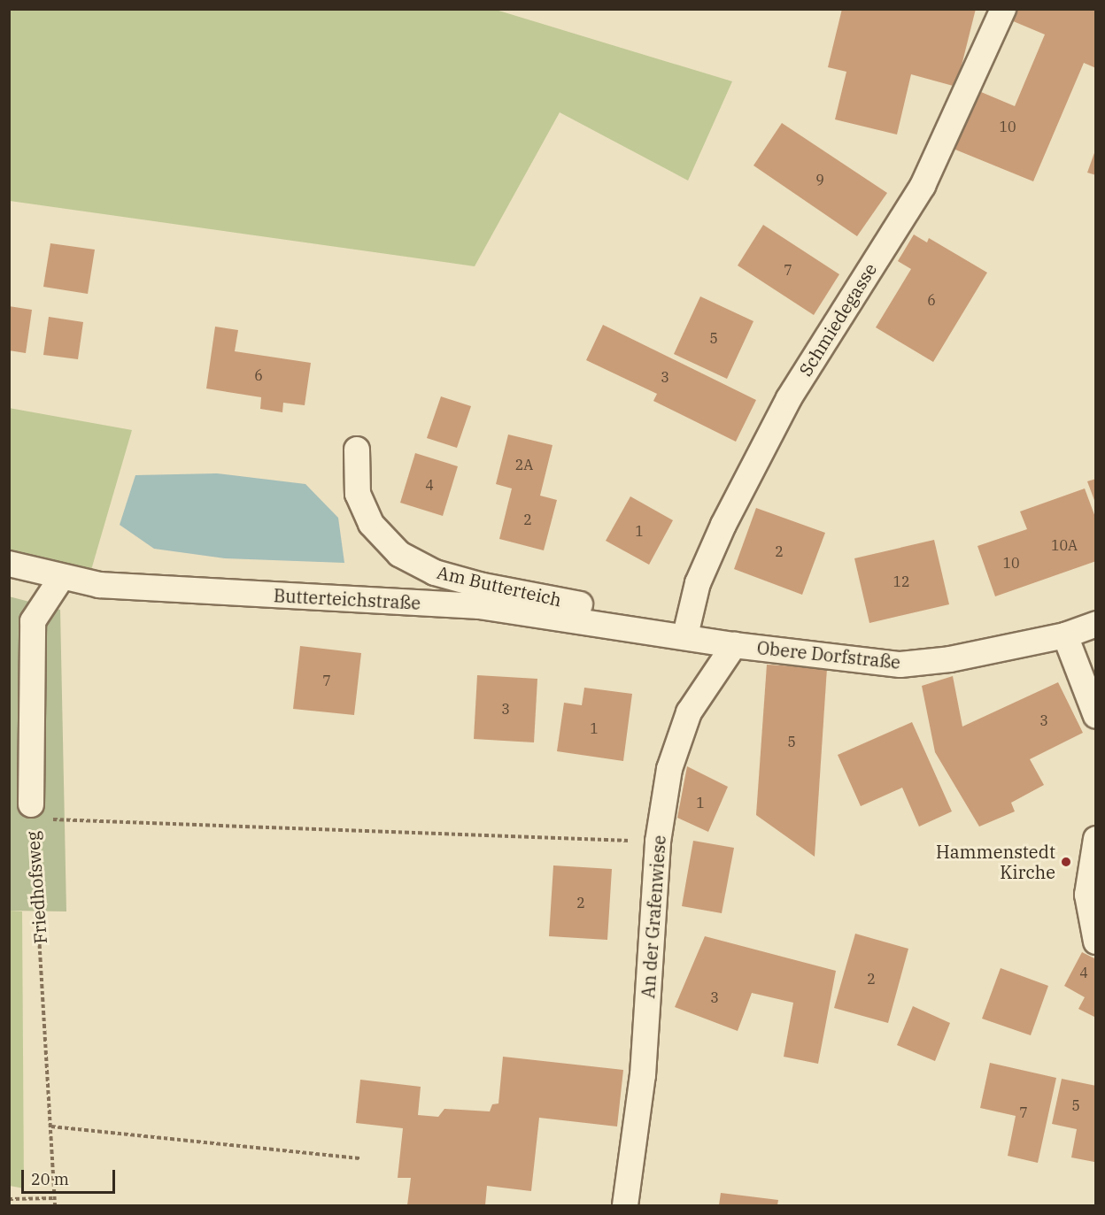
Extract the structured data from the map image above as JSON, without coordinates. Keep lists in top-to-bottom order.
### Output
{
  "streets": {
    "street": [
      "Schmiedegasse",
      "Am Butterteich",
      "Butterteichstraße",
      "Obere Dorfstraße",
      "An der Grafenwiese"
    ],
    "path": ["Friedhofsweg"]
  },
  "crossings": [
    ["Schmiedegasse", "Am Butterteich"],
    ["Schmiedegasse", "Butterteichstraße"],
    ["Schmiedegasse", "Obere Dorfstraße"],
    ["Am Butterteich", "Butterteichstraße"],
    ["Am Butterteich", "Obere Dorfstraße"],
    ["Butterteichstraße", "Obere Dorfstraße"],
    ["Obere Dorfstraße", "An der Grafenwiese"]
  ],
  "places": ["Hammenstedt Kirche"],
  "house_numbers": [
    "10",
    "9",
    "7",
    "6",
    "5",
    "6",
    "3",
    "2A",
    "4",
    "2",
    "1",
    "10A",
    "2",
    "10",
    "12",
    "7",
    "3",
    "3",
    "1",
    "5",
    "1",
    "2",
    "4",
    "2",
    "3",
    "5",
    "7"
  ],
  "scale_bar": "20 m"
}
